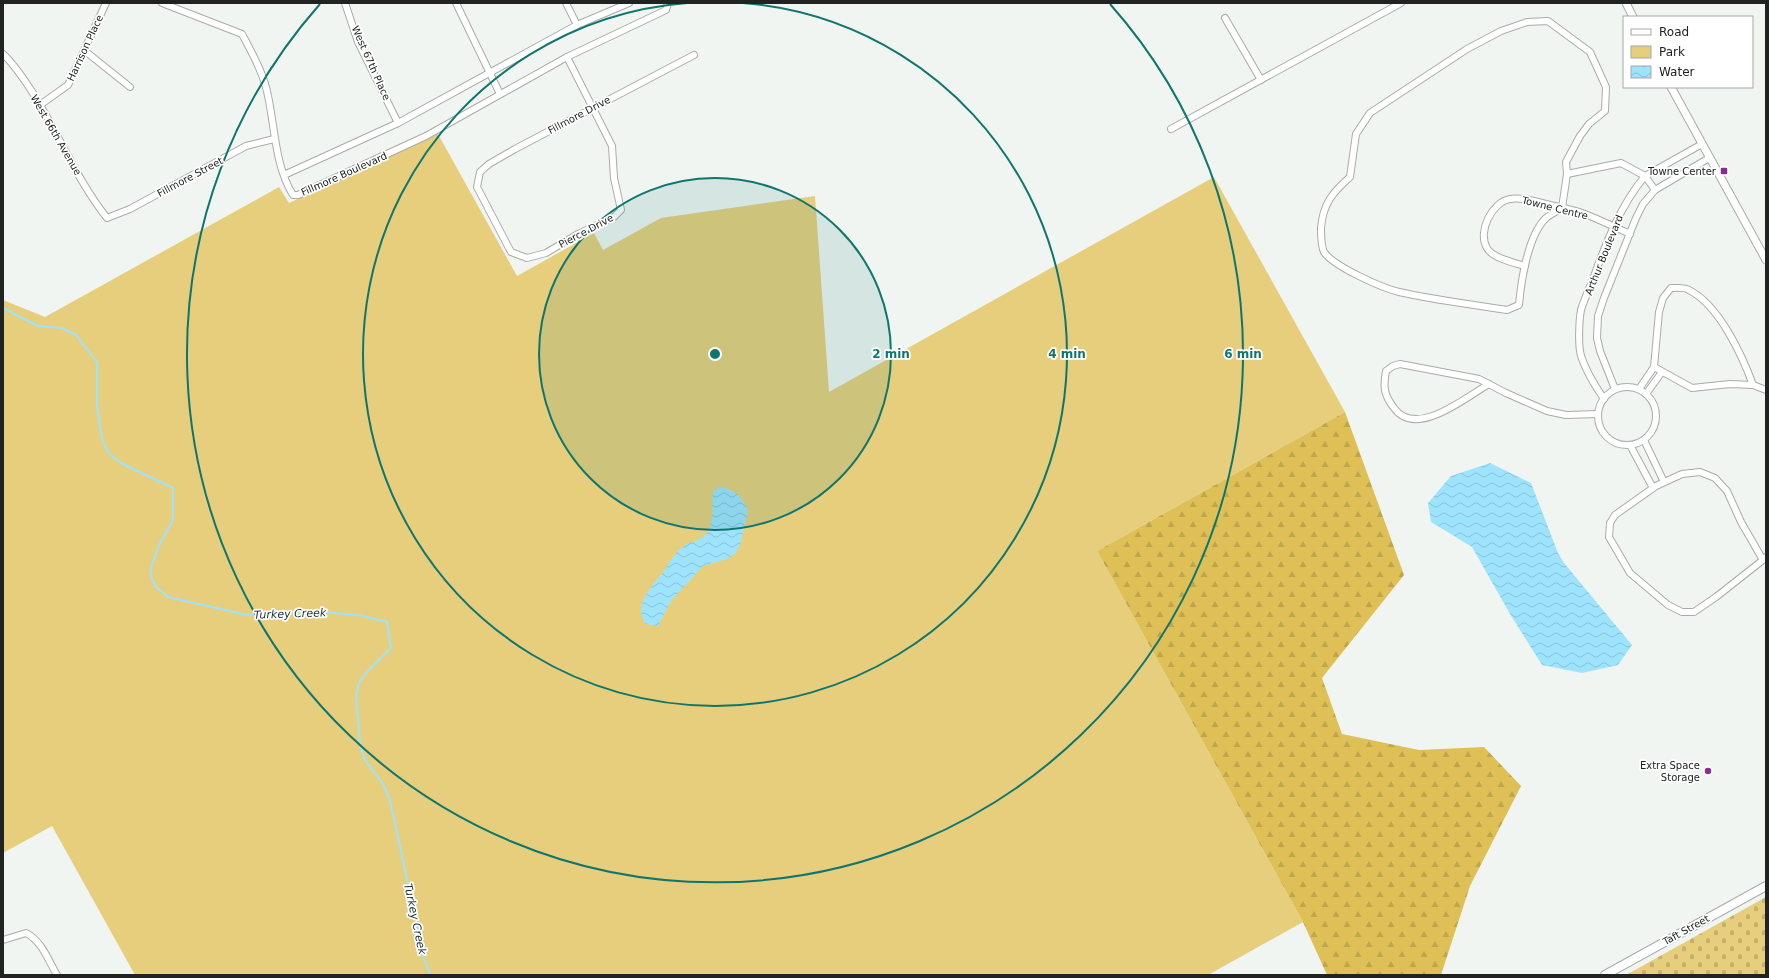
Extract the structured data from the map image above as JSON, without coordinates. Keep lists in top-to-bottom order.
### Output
{
  "streets": {
    "main road": ["Taft Street"],
    "street": [
      "Harrison Place",
      "West 67th Place",
      "Fillmore Drive",
      "West 66th Avenue",
      "Fillmore Boulevard",
      "Fillmore Street",
      "Towne Centre",
      "Pierce Drive",
      "Arthur Boulevard"
    ]
  },
  "crossings": [
    ["Harrison Place", "West 66th Avenue"],
    ["Fillmore Drive", "Pierce Drive"],
    ["West 66th Avenue", "Fillmore Street"],
    ["Fillmore Boulevard", "Pierce Drive"],
    ["Towne Centre", "Arthur Boulevard"]
  ],
  "water": ["Turkey Creek"],
  "places": {
    "transit": ["Towne Center"],
    "other": ["Extra Space Storage"]
  },
  "legend": ["Road", "Park", "Water"],
  "rings": ["2 min", "4 min", "6 min"]
}
